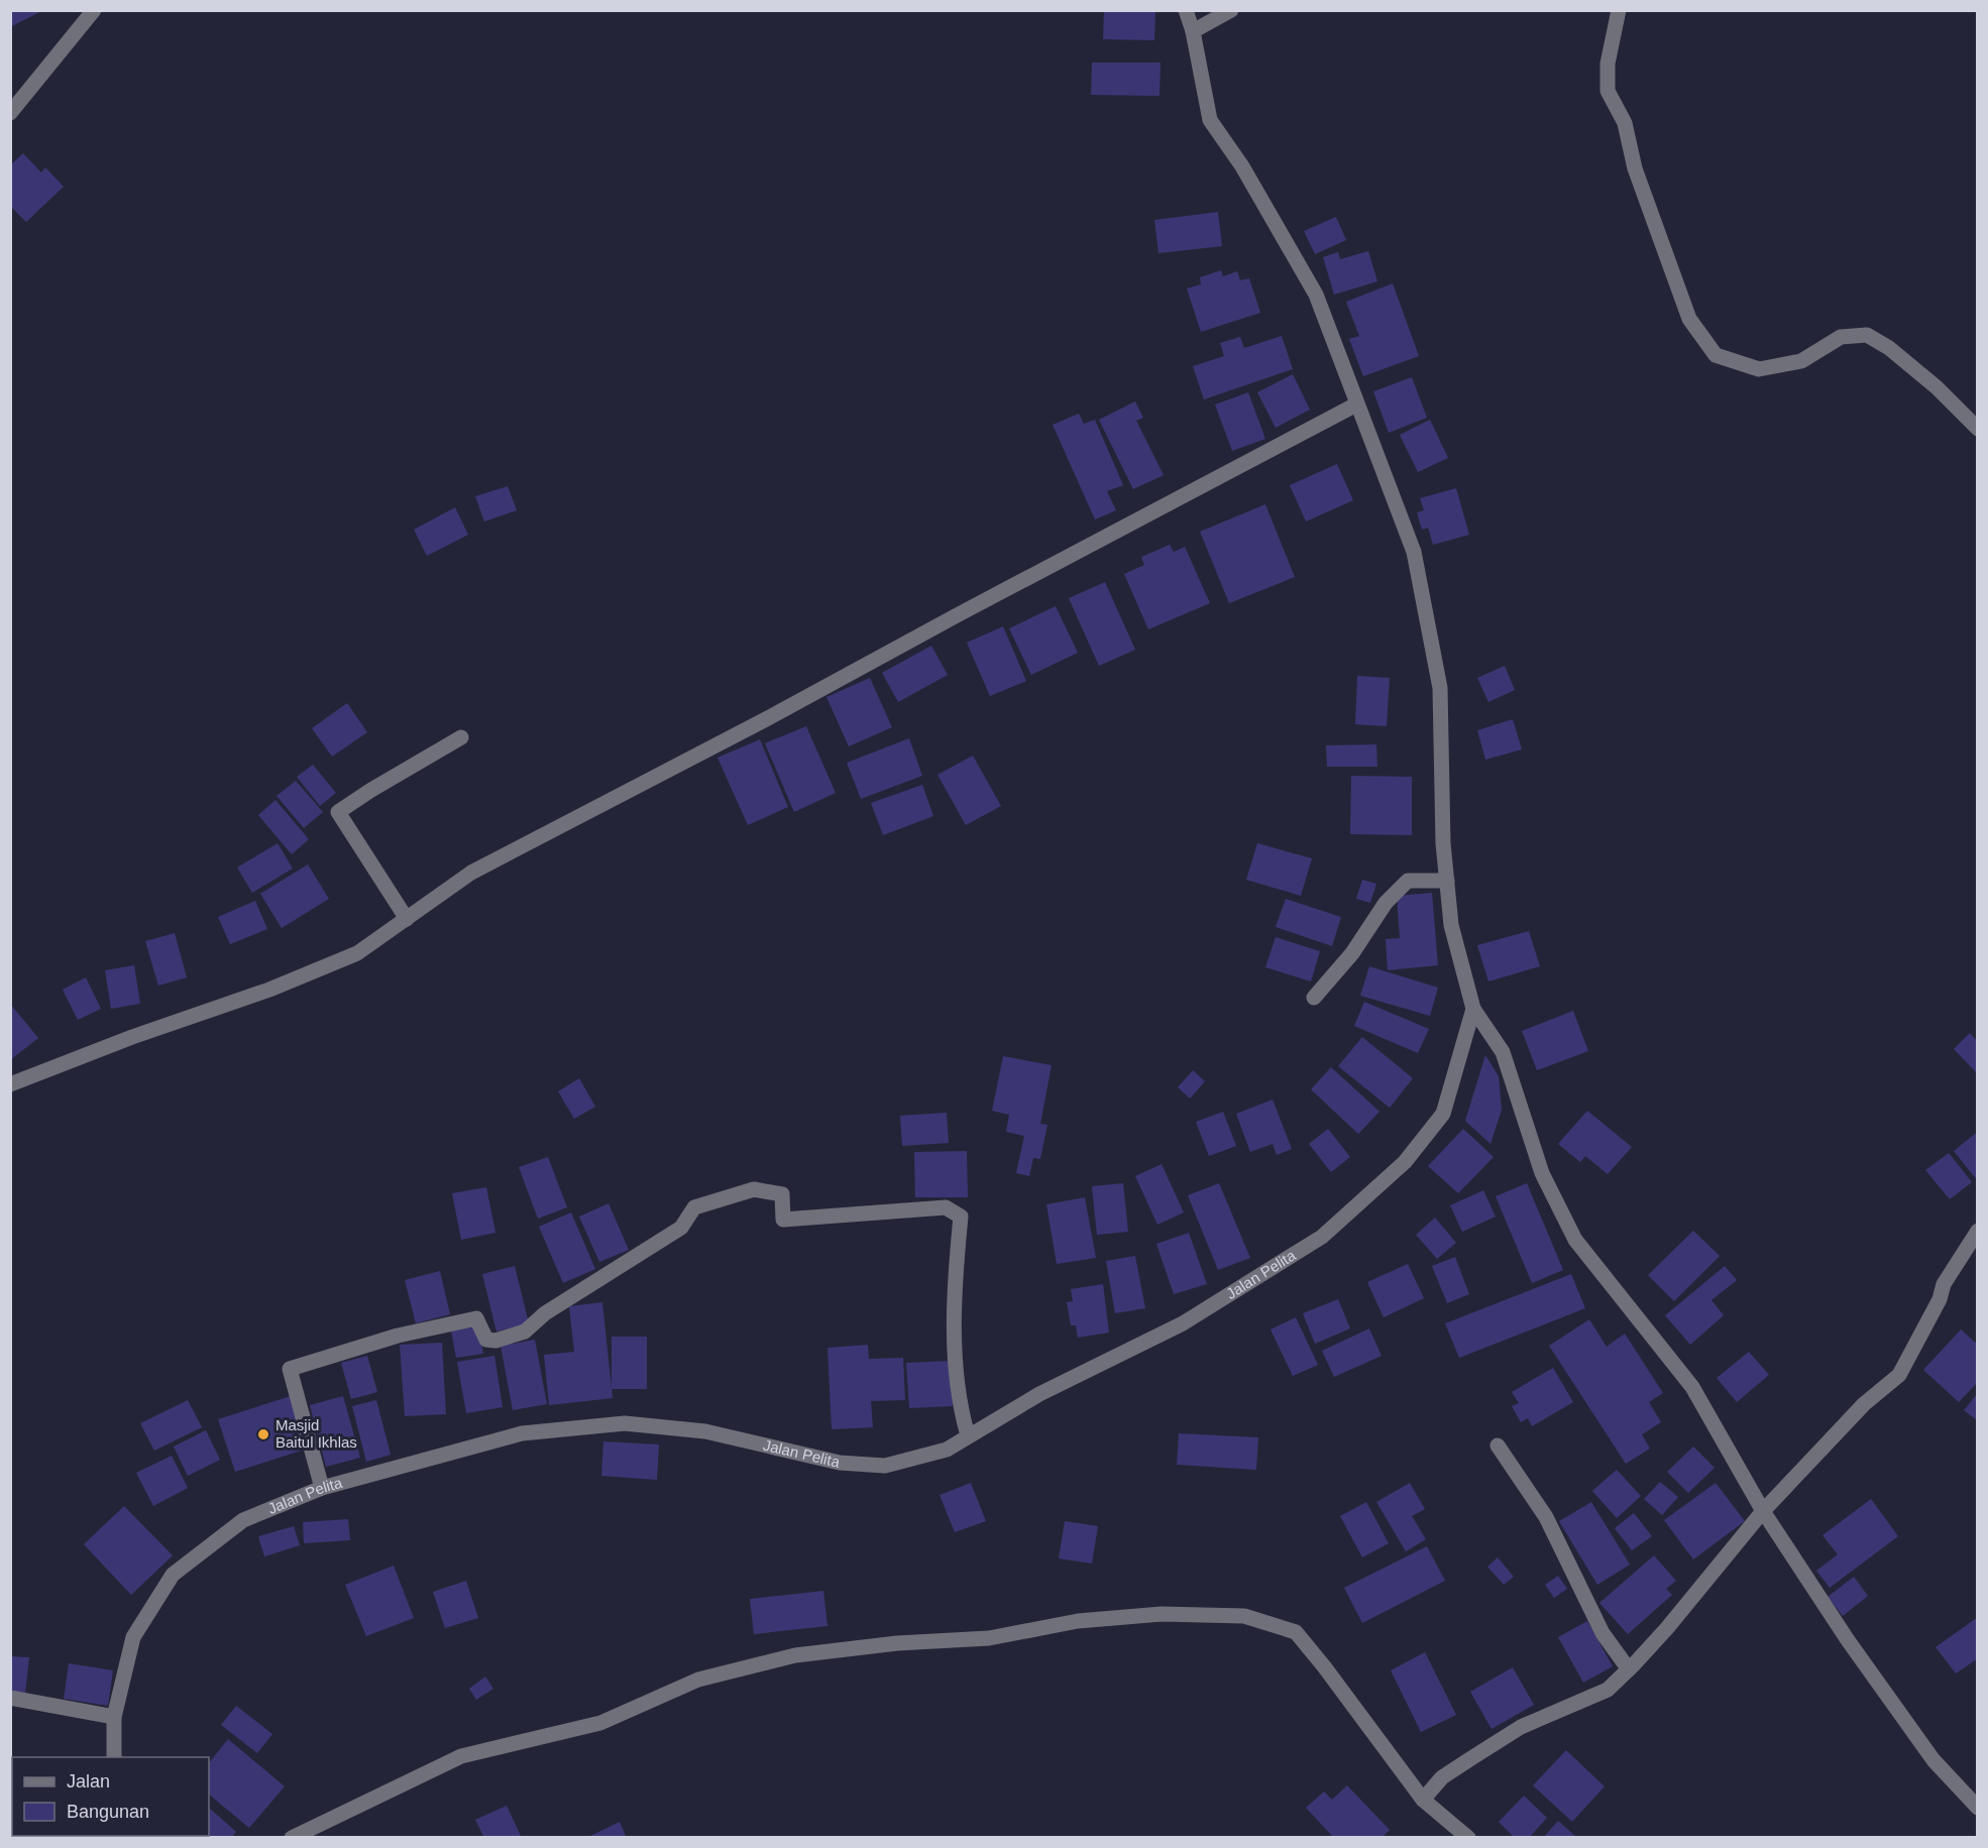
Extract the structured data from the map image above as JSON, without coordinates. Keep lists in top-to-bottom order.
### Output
{
  "streets": {
    "street": ["Jalan Pelita"]
  },
  "places": ["Masjid Baitul Ikhlas"],
  "legend": ["Jalan", "Bangunan"]
}
